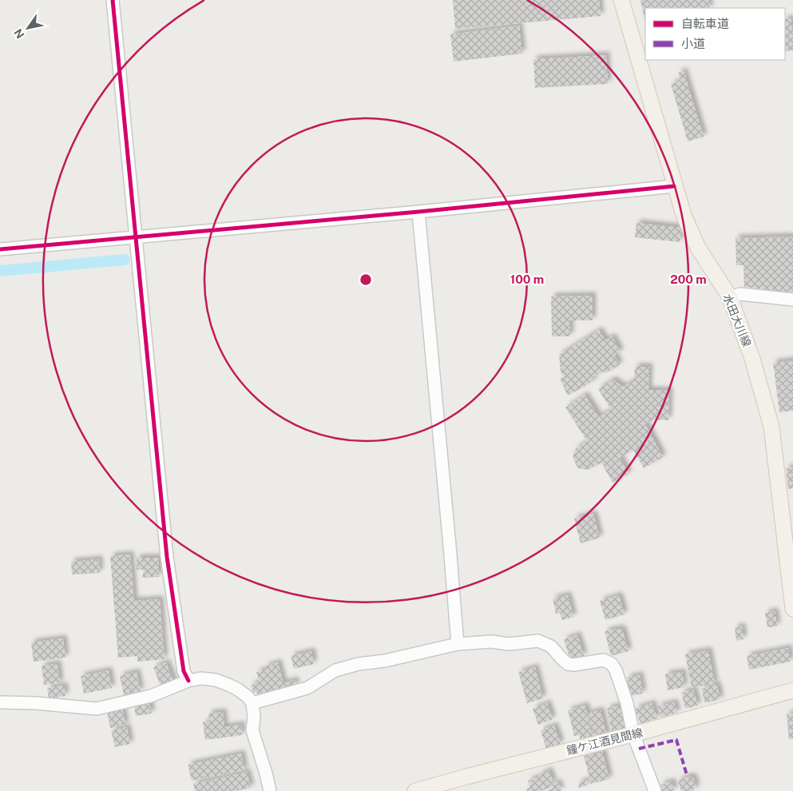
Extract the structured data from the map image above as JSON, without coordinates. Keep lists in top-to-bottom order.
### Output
{
  "streets": {
    "main road": ["水田大川線", "鐘ケ江酒見間線"]
  },
  "legend": ["自転車道", "小道"],
  "north": "bottom left",
  "rings": ["100 m", "200 m"]
}
